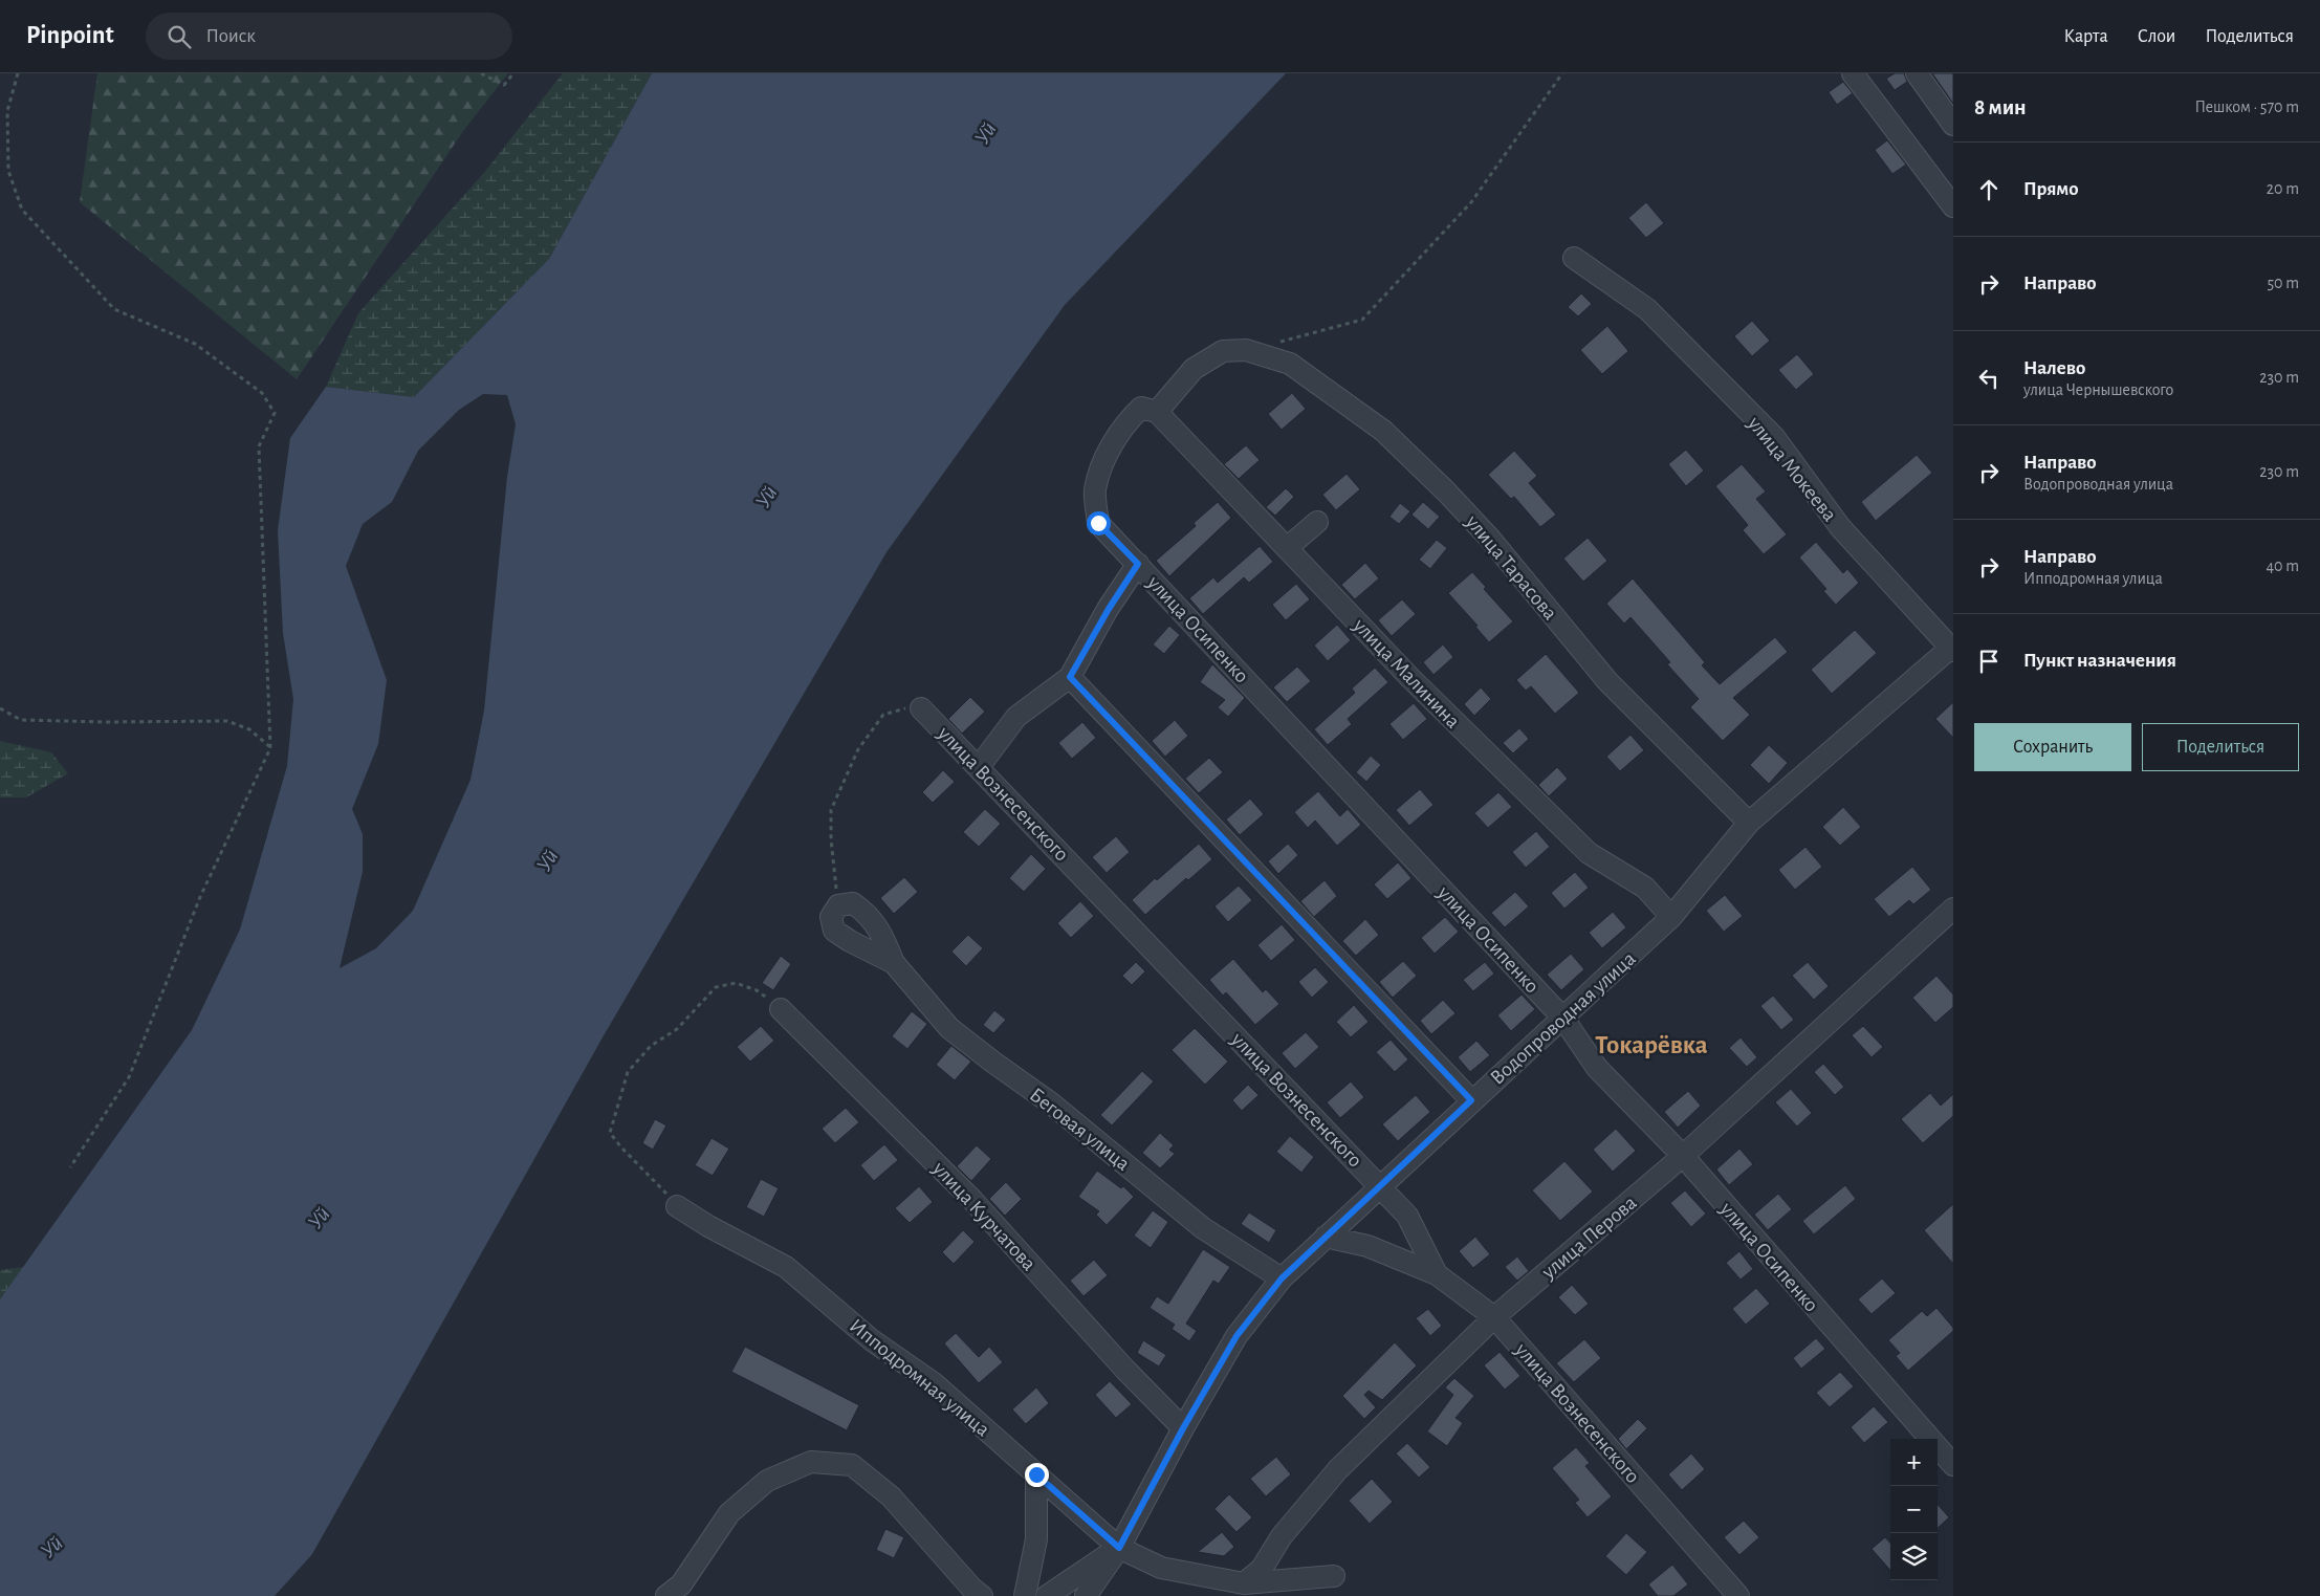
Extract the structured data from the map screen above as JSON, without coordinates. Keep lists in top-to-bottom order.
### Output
{
  "streets": {
    "street": [
      "улица Мокеева",
      "улица Тарасова",
      "улица Осипенко",
      "улица Малинина",
      "улица Вознесенского",
      "Водопроводная улица",
      "Беговая улица",
      "улица Курчатова",
      "улица Перова",
      "Ипподромная улица"
    ]
  },
  "crossings": [
    ["улица Мокеева", "Водопроводная улица"],
    ["улица Тарасова", "улица Осипенко"],
    ["улица Тарасова", "улица Малинина"],
    ["улица Тарасова", "Водопроводная улица"],
    ["улица Осипенко", "улица Малинина"],
    ["улица Осипенко", "Водопроводная улица"],
    ["улица Осипенко", "улица Перова"],
    ["улица Малинина", "Водопроводная улица"],
    ["улица Вознесенского", "Водопроводная улица"],
    ["улица Вознесенского", "улица Перова"],
    ["Водопроводная улица", "Беговая улица"],
    ["Водопроводная улица", "улица Курчатова"],
    ["Водопроводная улица", "Ипподромная улица"],
    ["улица Перова", "Ипподромная улица"]
  ],
  "districts": ["Токарёвка"],
  "water": ["Уй"],
  "page": {
    "header": "Pinpoint",
    "search": "Поиск",
    "nav": ["Карта", "Слои", "Поделиться"],
    "heading": ["8 мин", "Пешком · 570 m"],
    "list": [
      ["Прямо", "20 m"],
      ["Направо", "50 m"],
      ["Налево", "улица Чернышевского", "230 m"],
      ["Направо", "Водопроводная улица", "230 m"],
      ["Направо", "Ипподромная улица", "40 m"],
      "Пункт назначения"
    ],
    "buttons": ["Сохранить", "Поделиться"],
    "map_buttons": ["+", "−"]
  }
}
